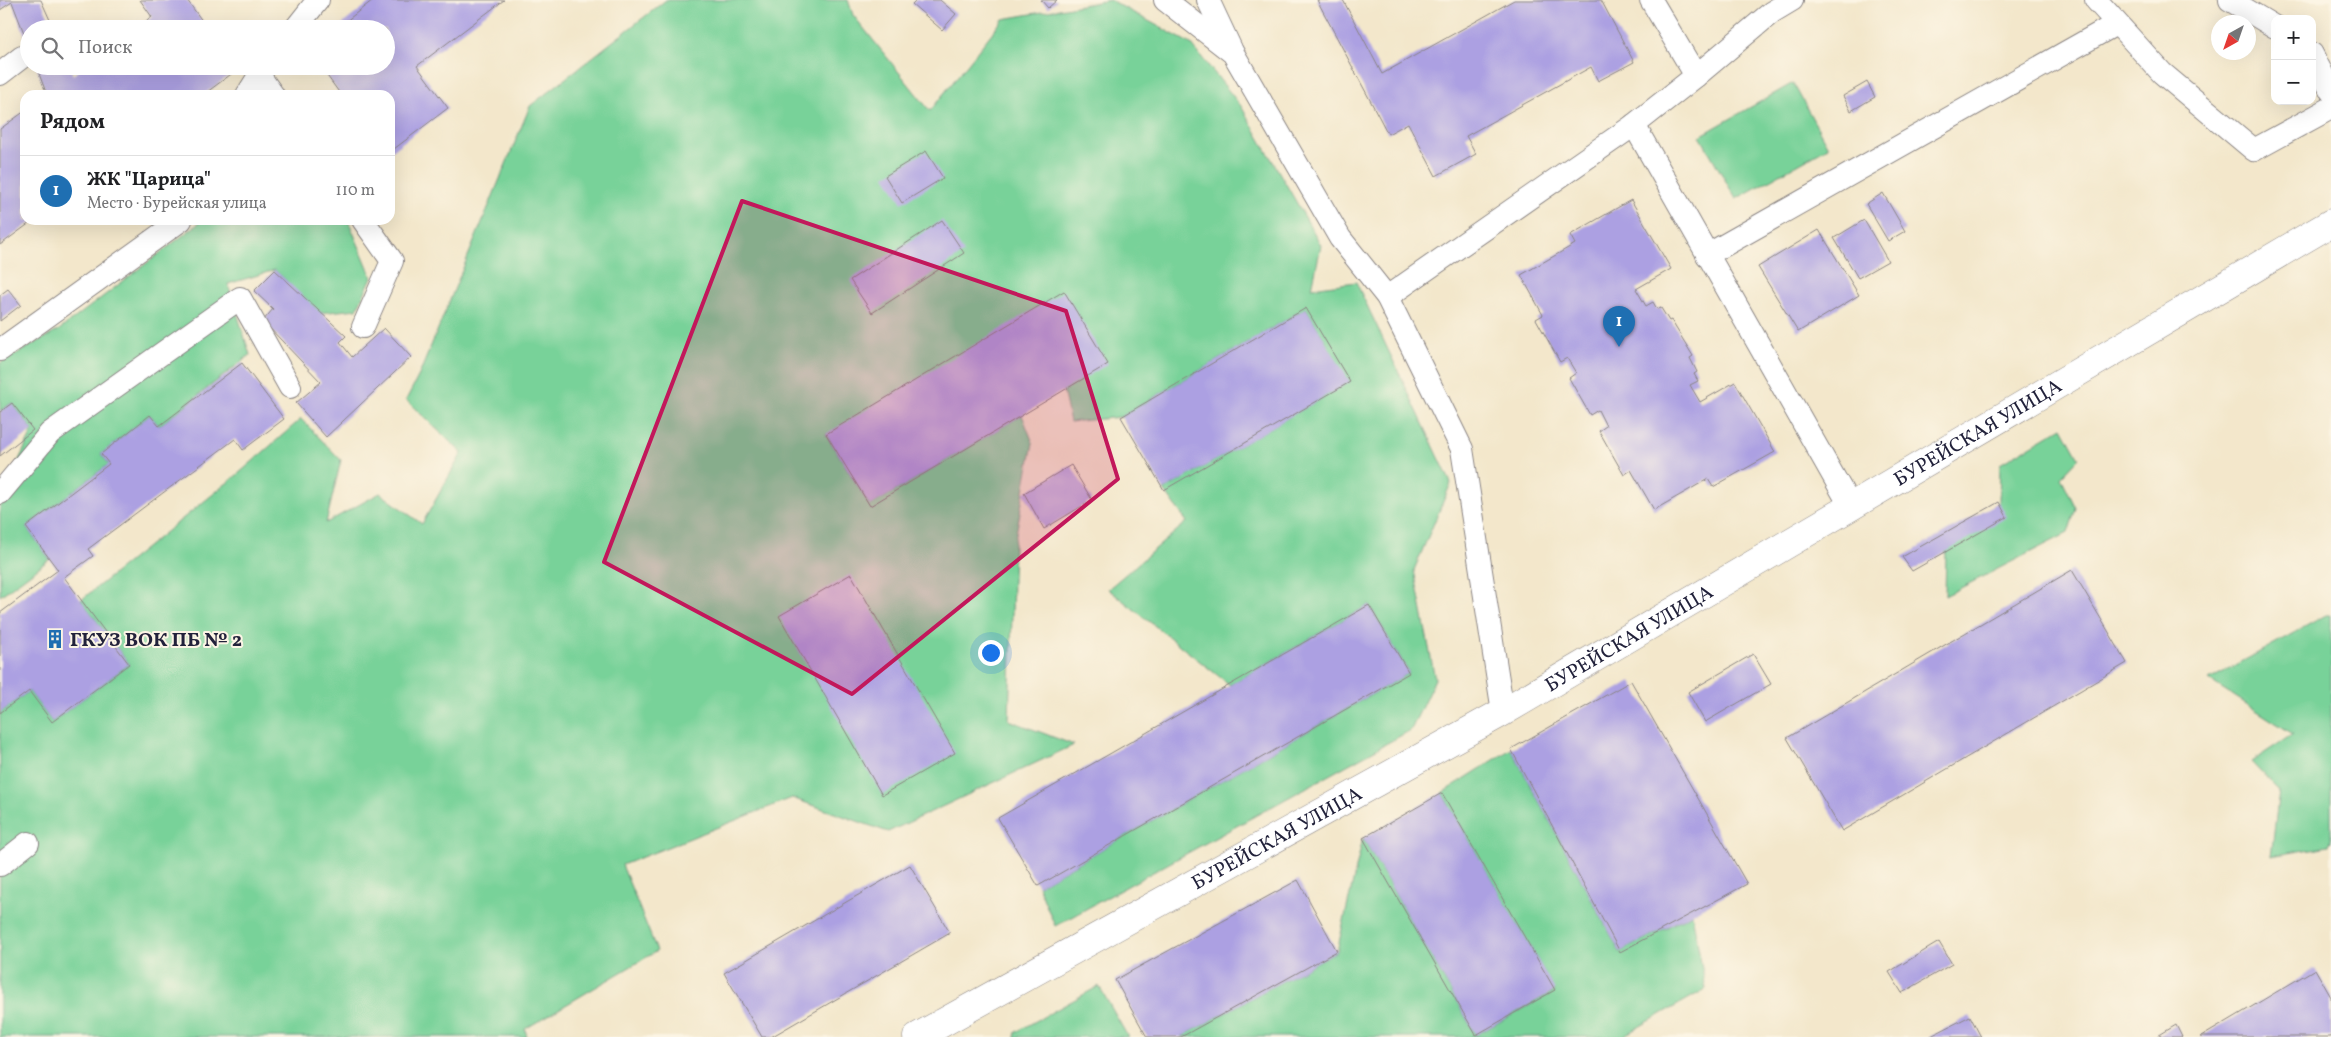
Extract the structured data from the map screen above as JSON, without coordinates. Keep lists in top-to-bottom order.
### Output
{
  "streets": {
    "street": ["БУРЕЙСКАЯ УЛИЦА"]
  },
  "places": {
    "building": ["ГКУЗ ВОК ПБ № 2"]
  },
  "north": "bottom left",
  "page": {
    "map_buttons": ["+", "−"],
    "search": "Поиск",
    "heading": "Рядом",
    "list": [
      {
        "mark": "1",
        "name": "ЖК \"Царица\"",
        "note": "Место · Бурейская улица",
        "value": "110 m"
      }
    ],
    "pins": "1"
  }
}
